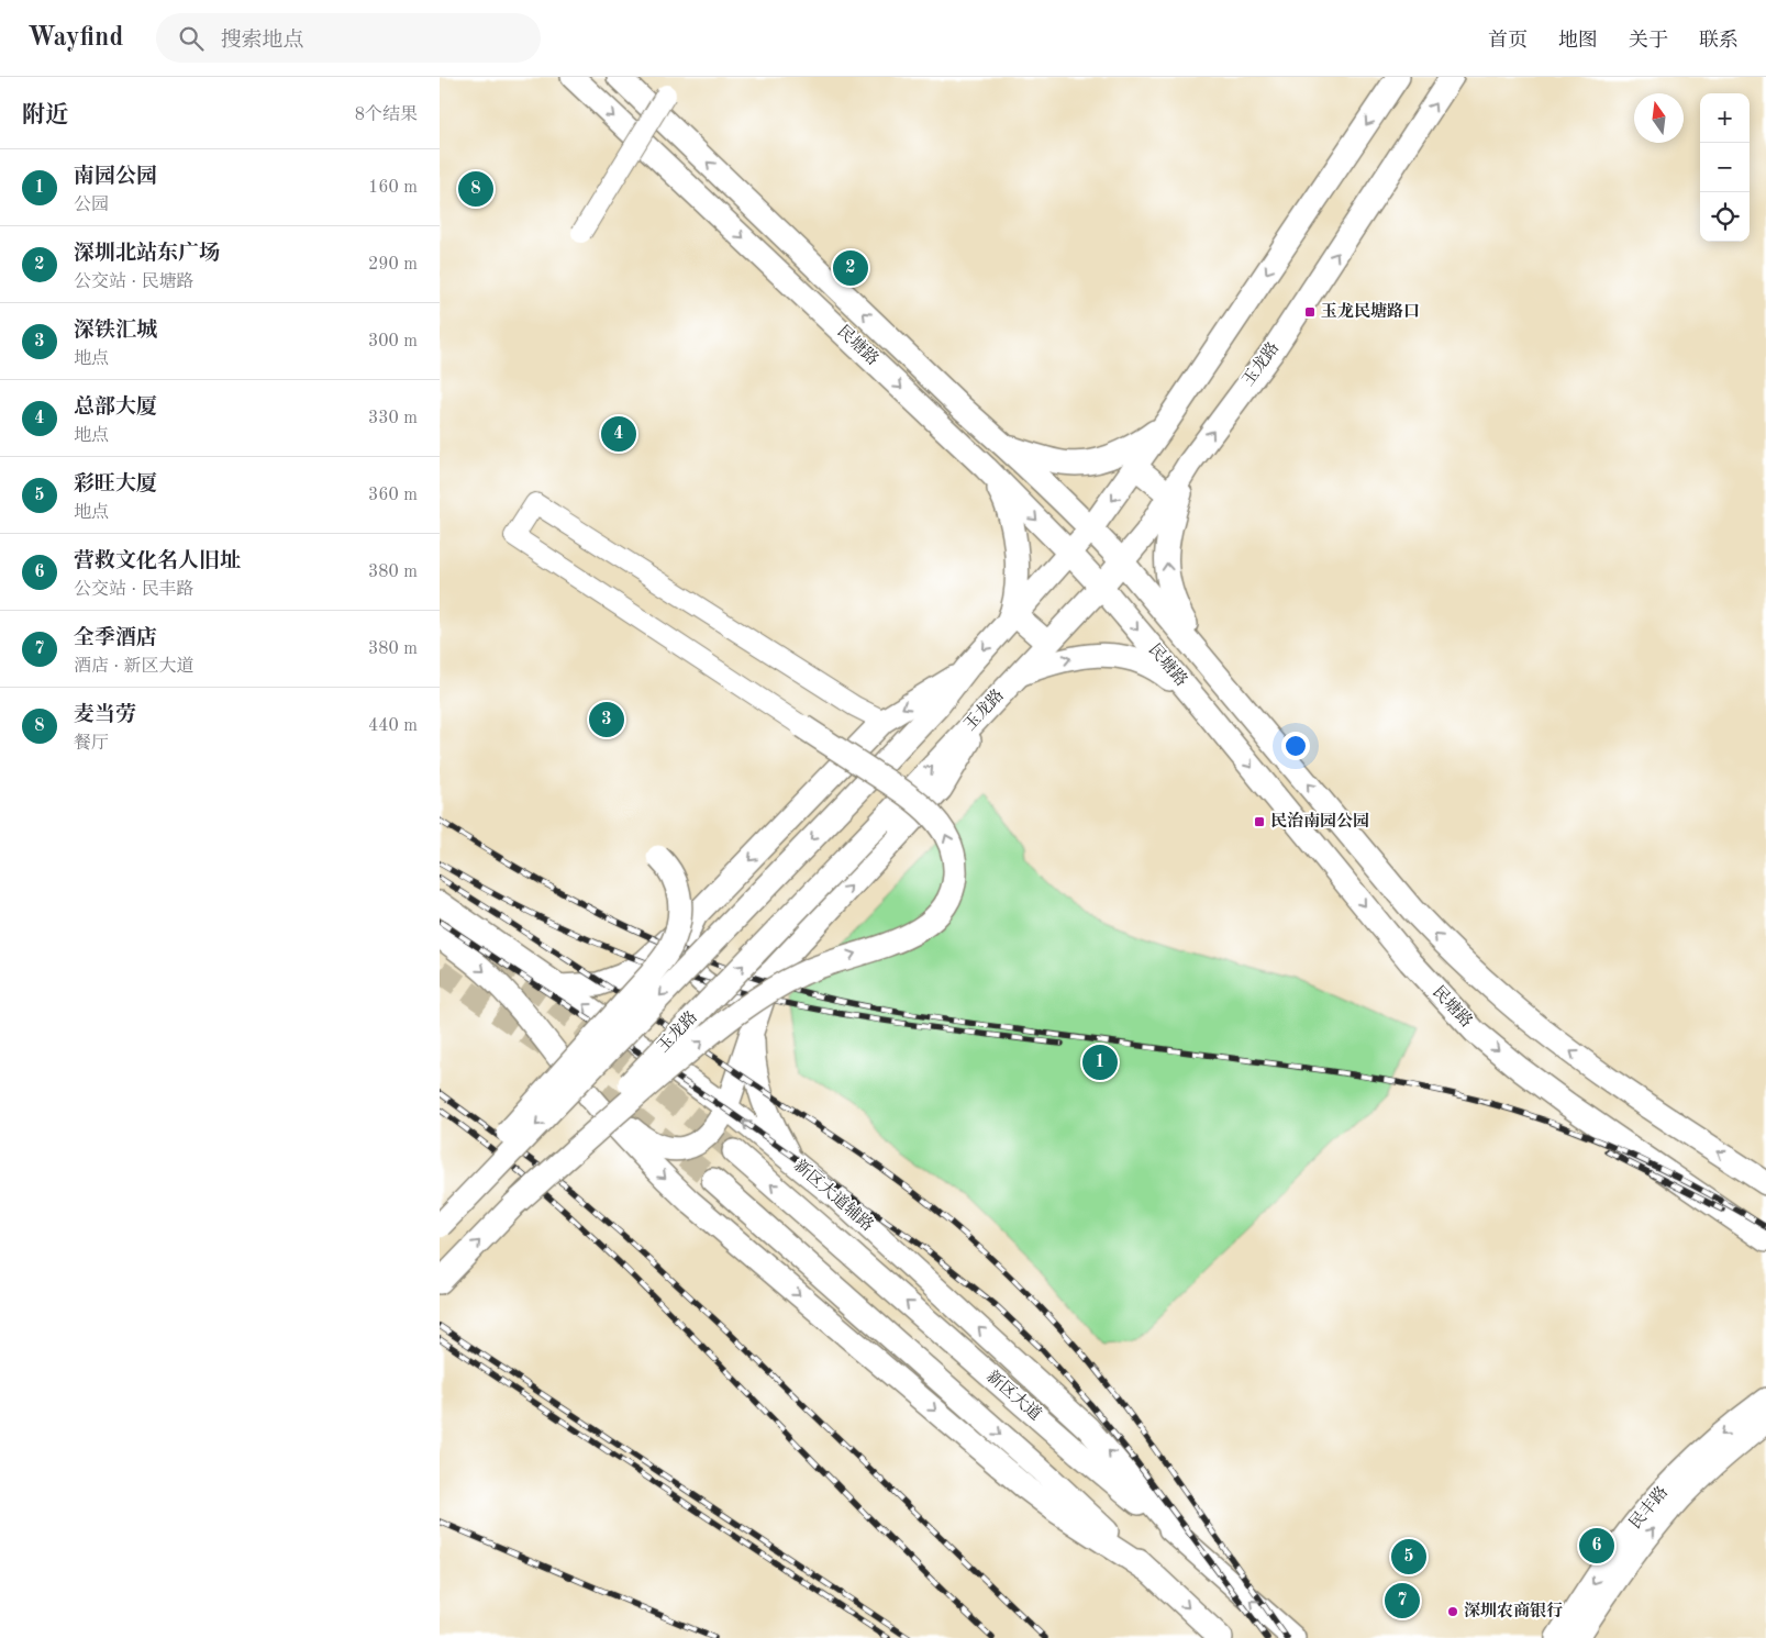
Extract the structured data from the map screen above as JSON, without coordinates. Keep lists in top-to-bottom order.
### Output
{
  "streets": {
    "main road": [
      "民塘路",
      "玉龙路",
      "新区大道辅路",
      "新区大道",
      "民丰路"
    ]
  },
  "crossings": [
    ["民塘路", "玉龙路"],
    ["新区大道辅路", "新区大道"]
  ],
  "places": {
    "transit": ["玉龙民塘路口", "民治南园公园"],
    "other": ["深圳农商银行"]
  },
  "north": "top",
  "page": {
    "header": "Wayfind",
    "search": "搜索地点",
    "nav": [
      "首页",
      "地图",
      "关于",
      "联系"
    ],
    "heading": ["附近", "8个结果"],
    "map_buttons": ["+", "−"],
    "list": [
      {
        "mark": "1",
        "name": "南园公园",
        "note": "公园",
        "value": "160 m"
      },
      {
        "mark": "2",
        "name": "深圳北站东广场",
        "note": "公交站 · 民塘路",
        "value": "290 m"
      },
      {
        "mark": "3",
        "name": "深铁汇城",
        "note": "地点",
        "value": "300 m"
      },
      {
        "mark": "4",
        "name": "总部大厦",
        "note": "地点",
        "value": "330 m"
      },
      {
        "mark": "5",
        "name": "彩旺大厦",
        "note": "地点",
        "value": "360 m"
      },
      {
        "mark": "6",
        "name": "营救文化名人旧址",
        "note": "公交站 · 民丰路",
        "value": "380 m"
      },
      {
        "mark": "7",
        "name": "全季酒店",
        "note": "酒店 · 新区大道",
        "value": "380 m"
      },
      {
        "mark": "8",
        "name": "麦当劳",
        "note": "餐厅",
        "value": "440 m"
      }
    ],
    "pins": [
      "8",
      "2",
      "4",
      "3",
      "1",
      "6",
      "5",
      "7"
    ]
  }
}
